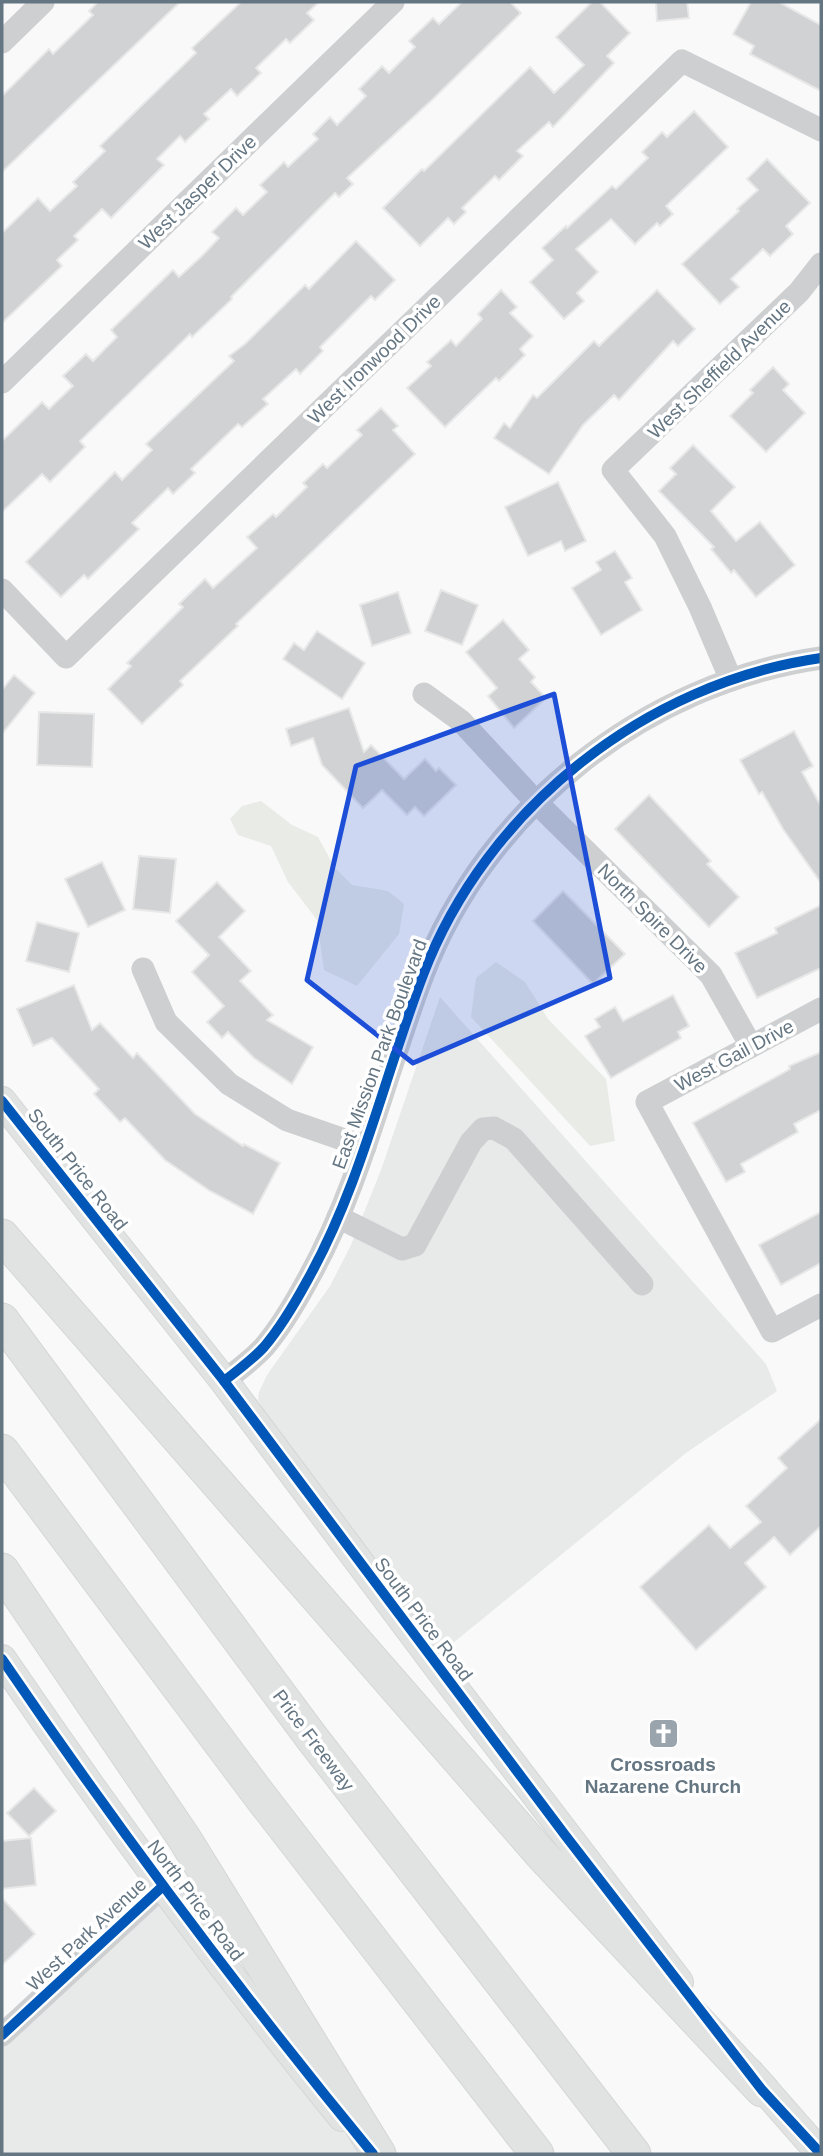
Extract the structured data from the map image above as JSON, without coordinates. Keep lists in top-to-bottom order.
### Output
{
  "streets": {
    "highway": ["Price Freeway"],
    "main road": ["South Price Road", "North Price Road"],
    "street": [
      "West Jasper Drive",
      "West Ironwood Drive",
      "West Sheffield Avenue",
      "North Spire Drive",
      "East Mission Park Boulevard",
      "West Gail Drive",
      "West Park Avenue"
    ]
  },
  "crossings": [
    ["West Sheffield Avenue", "East Mission Park Boulevard"],
    ["North Spire Drive", "East Mission Park Boulevard"],
    ["North Spire Drive", "West Gail Drive"],
    ["East Mission Park Boulevard", "South Price Road"],
    ["North Price Road", "West Park Avenue"]
  ],
  "places": {
    "church": ["Crossroads Nazarene Church"]
  }
}
